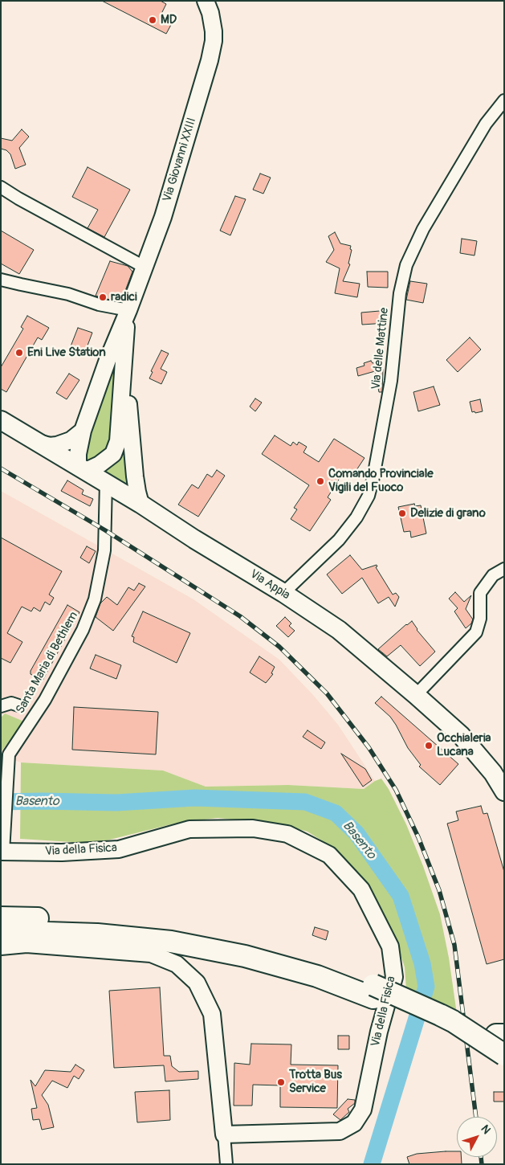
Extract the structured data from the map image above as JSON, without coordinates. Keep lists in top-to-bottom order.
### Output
{
  "streets": {
    "main road": ["Via Appia"],
    "street": [
      "Via Giovanni XXIII",
      "Via delle Mattine",
      "Santa Maria di Bethlem",
      "Via della Fisica"
    ]
  },
  "crossings": [
    ["Via delle Mattine", "Via Appia"],
    ["Via Appia", "Santa Maria di Bethlem"],
    ["Santa Maria di Bethlem", "Via della Fisica"]
  ],
  "water": ["Basento"],
  "places": [
    "MD",
    "radici",
    "Eni Live Station",
    "Comando Provinciale Vigili del Fuoco",
    "Delizie di grano",
    "Occhialeria Lucana",
    "Trotta Bus Service"
  ],
  "north": "top right"
}
